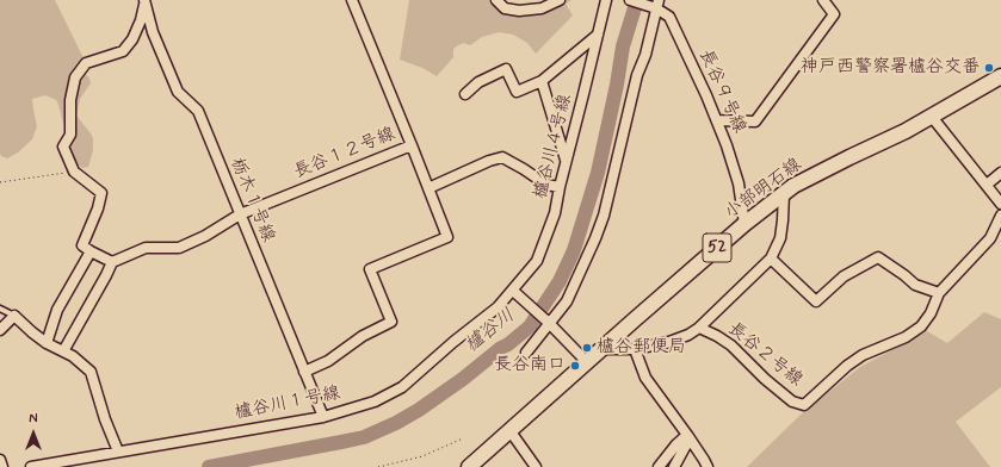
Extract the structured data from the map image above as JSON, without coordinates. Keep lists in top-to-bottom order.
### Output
{
  "streets": {
    "main road": ["小部明石線", "52"],
    "street": [
      "長谷９号線",
      "櫨谷川４号線",
      "長谷１２号線",
      "栃木１号線",
      "長谷２号線",
      "櫨谷川１号線"
    ]
  },
  "crossings": [
    ["長谷９号線", "小部明石線"],
    ["櫨谷川４号線", "櫨谷川１号線"],
    ["長谷１２号線", "栃木１号線"],
    ["栃木１号線", "櫨谷川１号線"]
  ],
  "water": ["櫨谷川"],
  "places": ["神戸西警察署櫨谷交番", "櫨谷郵便局", "長谷南口"],
  "north": "top"
}
